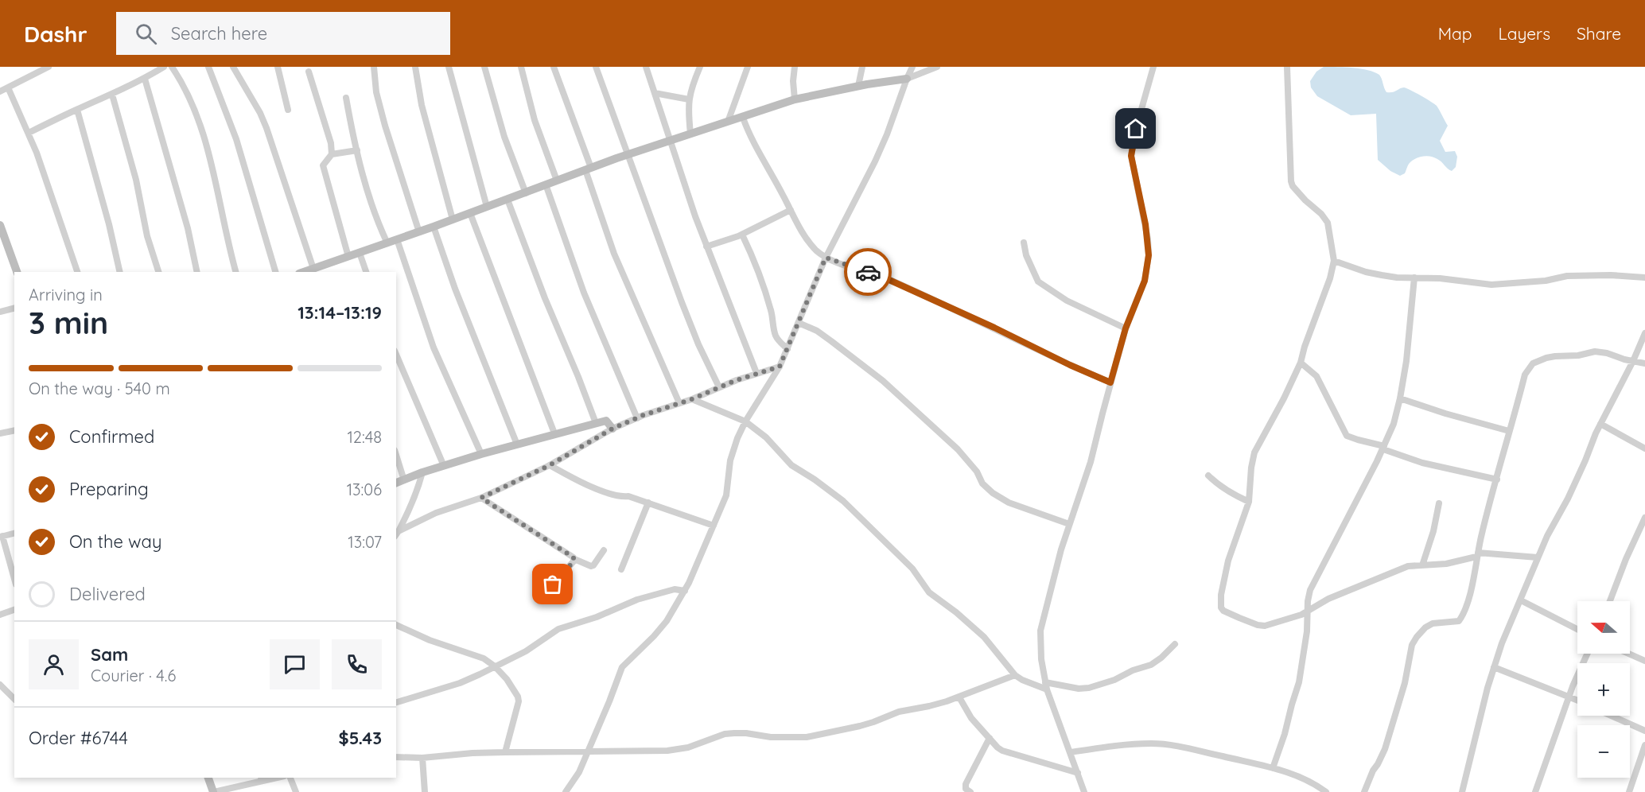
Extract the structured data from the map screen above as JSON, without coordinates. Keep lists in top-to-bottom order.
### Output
{
  "north": "left",
  "page": {
    "header": "Dashr",
    "search": "Search here",
    "nav": ["Map", "Layers", "Share"],
    "heading": ["3 min", "Arriving in", "13:14–13:19"],
    "panel": [
      "Sam",
      "Courier · 4.6",
      "Order #6744",
      "$5.43"
    ],
    "bar": "On the way · 540 m",
    "list": [
      ["Confirmed", "12:48"],
      ["Preparing", "13:06"],
      ["On the way", "13:07"],
      "Delivered"
    ],
    "map_buttons": ["+", "−"]
  }
}
